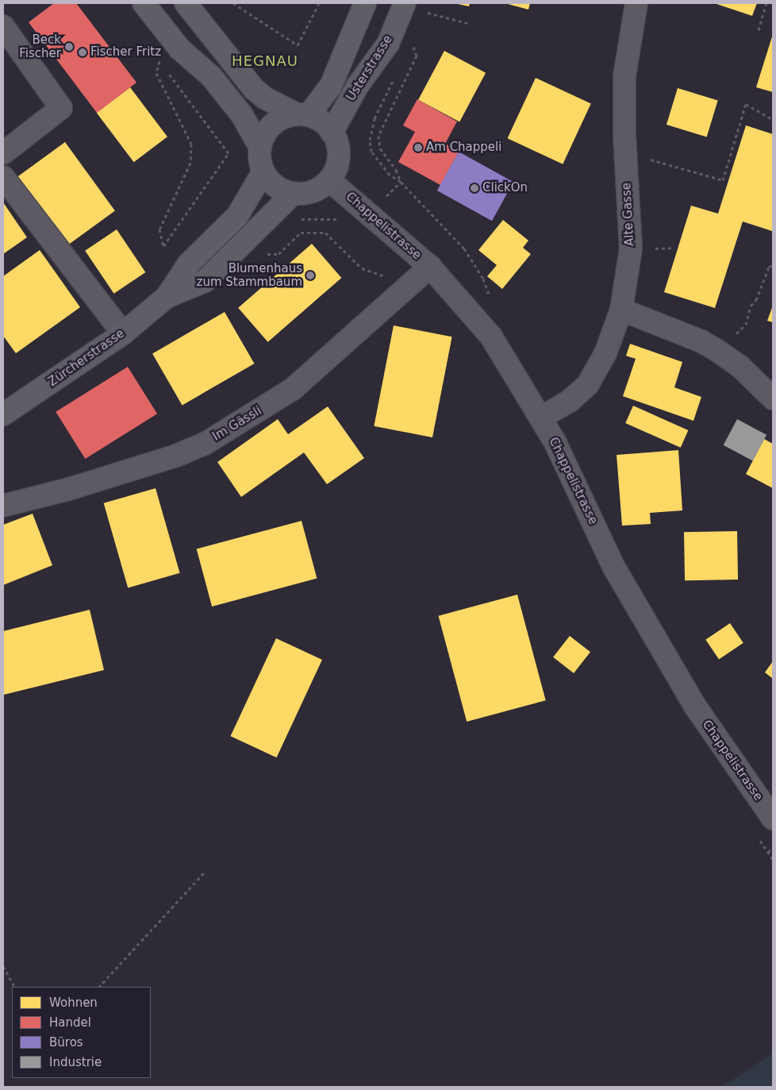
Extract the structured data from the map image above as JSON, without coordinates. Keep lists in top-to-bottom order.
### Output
{
  "streets": {
    "main road": ["Usterstrasse", "Zürcherstrasse"],
    "street": ["Alte Gasse", "Chappelistrasse", "Im Gässli"]
  },
  "crossings": [
    ["Usterstrasse", "Chappelistrasse"],
    ["Usterstrasse", "Zürcherstrasse"],
    ["Alte Gasse", "Chappelistrasse"],
    ["Chappelistrasse", "Zürcherstrasse"],
    ["Chappelistrasse", "Im Gässli"]
  ],
  "districts": ["HEGNAU"],
  "places": [
    "Beck Fischer",
    "Fischer Fritz",
    "Am Chappeli",
    "ClickOn",
    "Blumenhaus zum Stammbaum"
  ],
  "legend": [
    "Wohnen",
    "Handel",
    "Büros",
    "Industrie"
  ]
}
